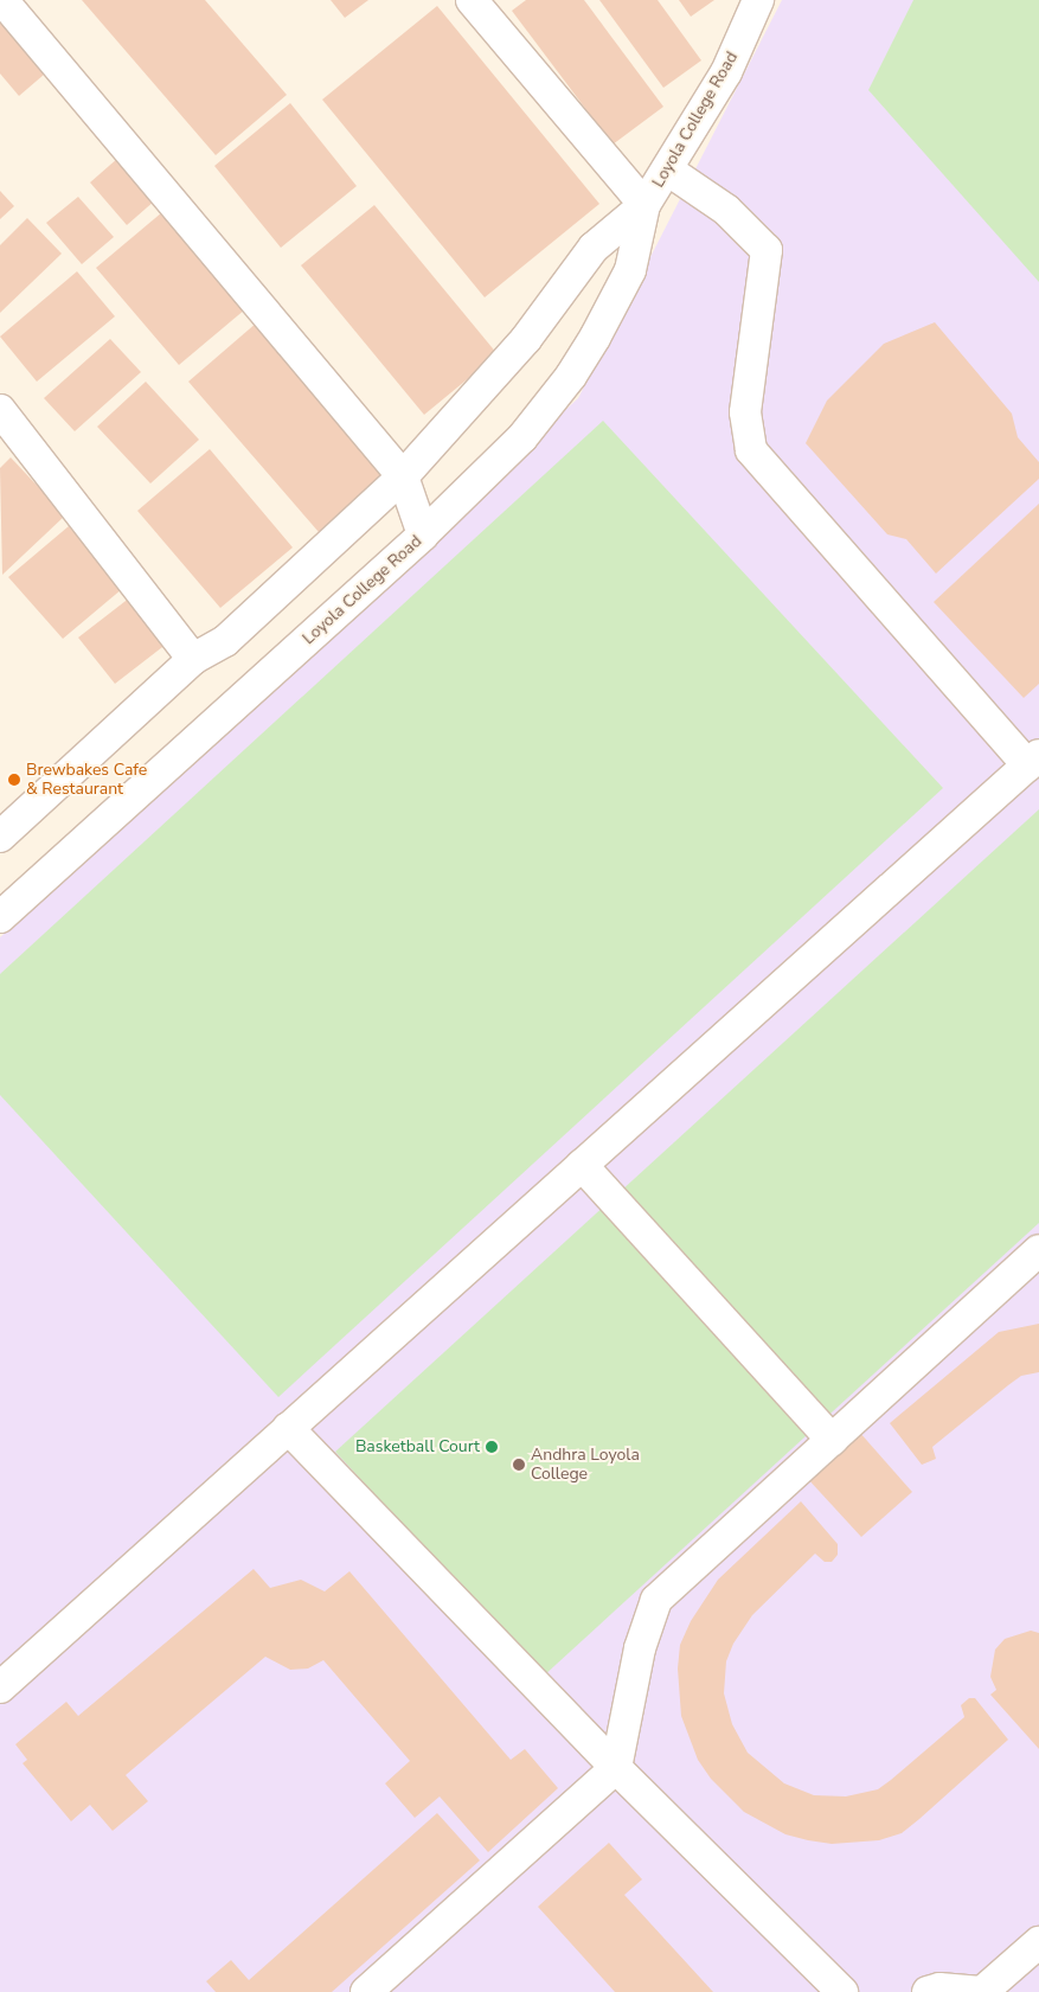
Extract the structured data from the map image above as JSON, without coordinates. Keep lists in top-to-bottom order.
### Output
{
  "streets": {
    "street": ["Loyola College Road"]
  },
  "places": ["Brewbakes Cafe & Restaurant", "Basketball Court", "Andhra Loyola College"]
}
